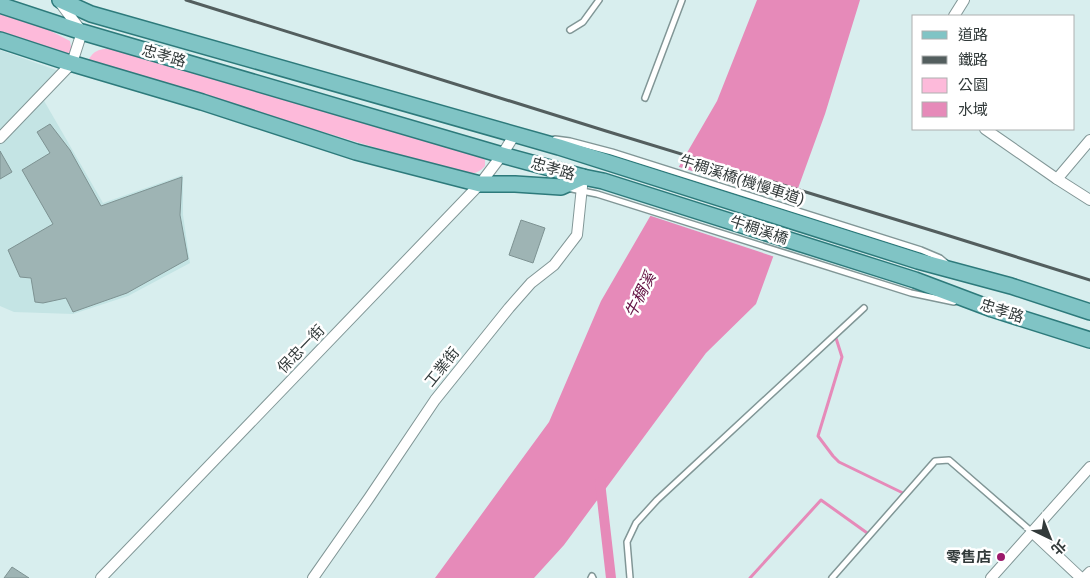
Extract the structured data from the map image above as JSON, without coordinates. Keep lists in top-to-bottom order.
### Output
{
  "streets": {
    "main road": ["忠孝路", "牛稠溪橋"],
    "street": ["保忠一街", "工業街"]
  },
  "crossings": [
    ["忠孝路", "牛稠溪橋"],
    ["忠孝路", "保忠一街"],
    ["忠孝路", "工業街"],
    ["牛稠溪橋", "工業街"]
  ],
  "water": ["牛稠溪"],
  "places": ["零售店"],
  "legend": [
    "道路",
    "鐵路",
    "公園",
    "水域"
  ],
  "north": "bottom right"
}
